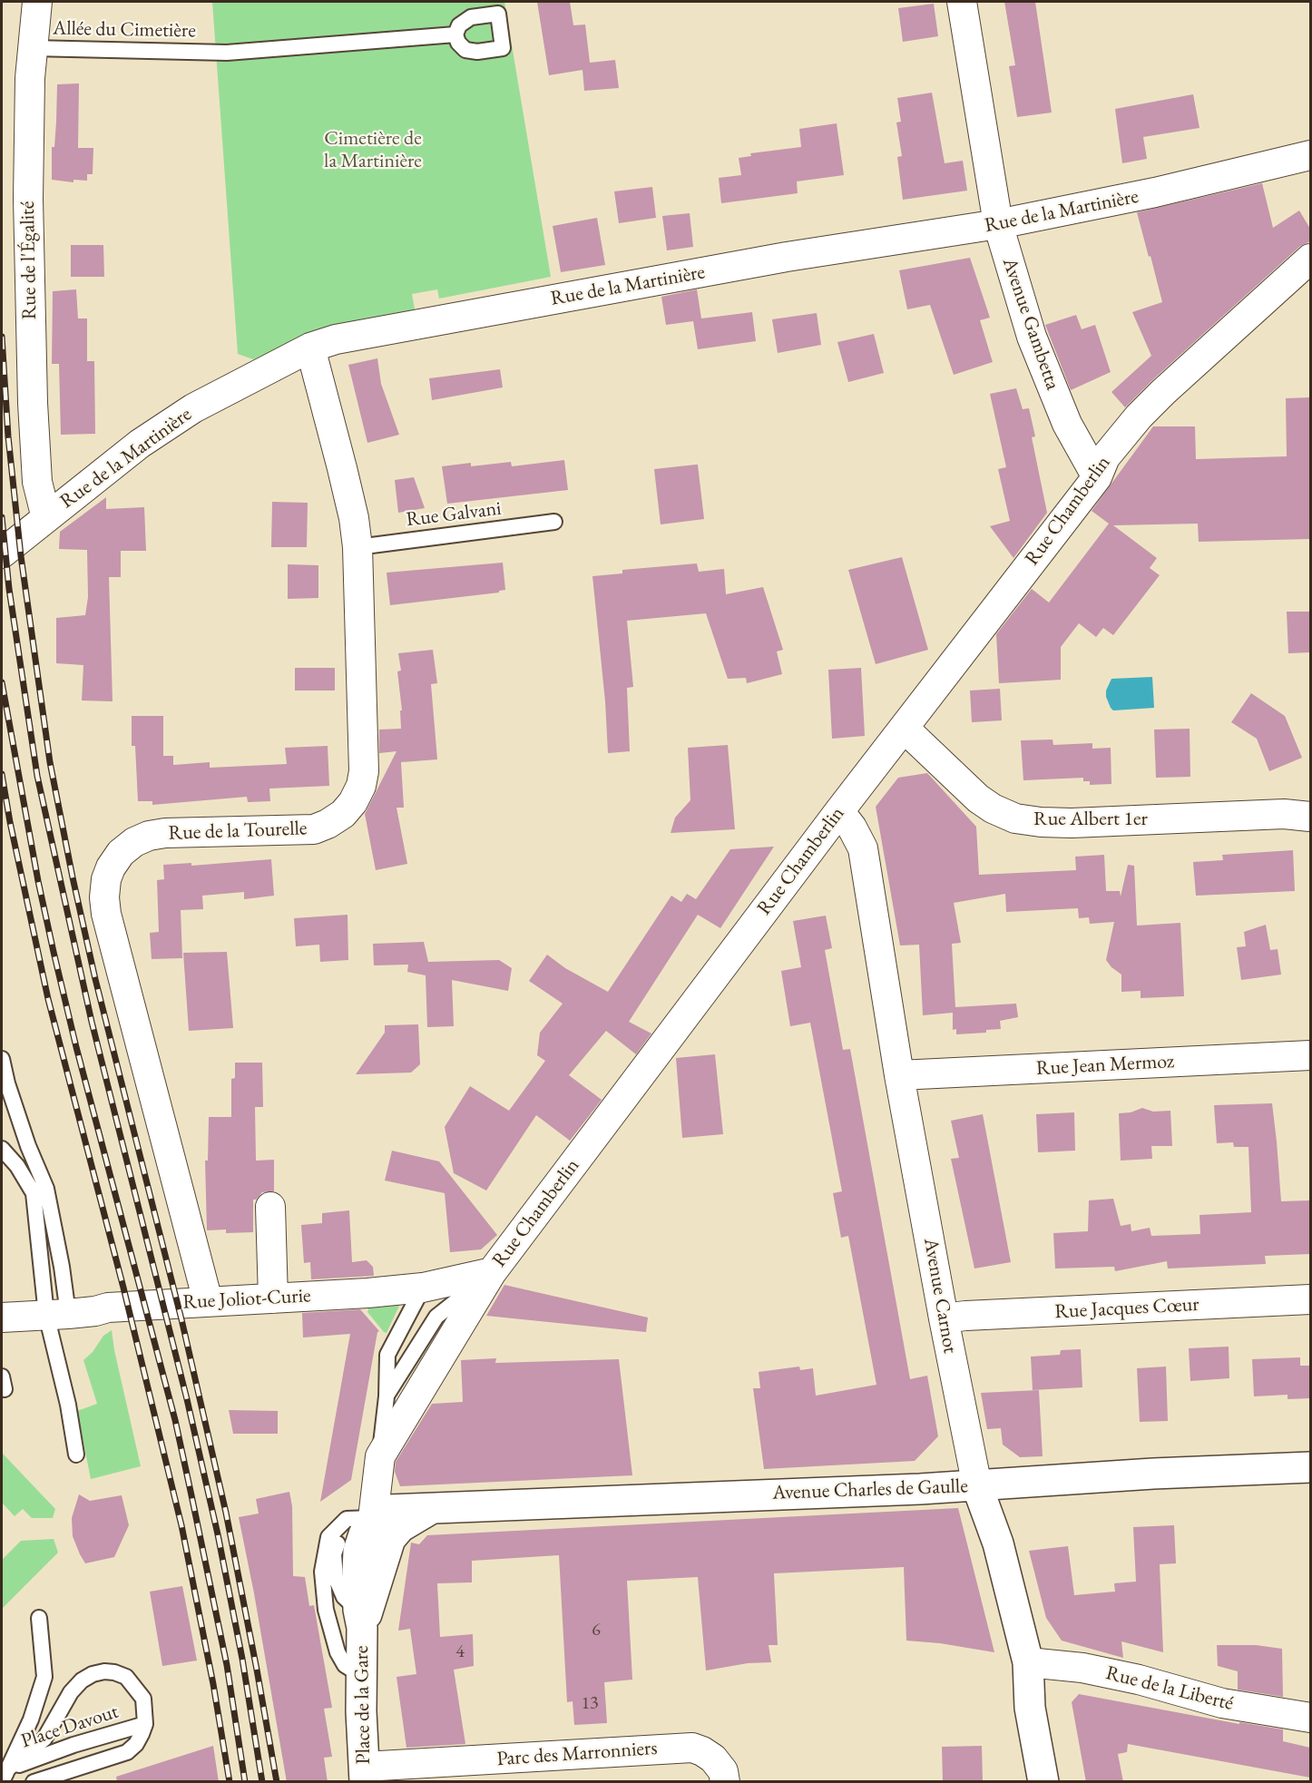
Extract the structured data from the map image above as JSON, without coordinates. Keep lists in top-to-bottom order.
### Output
{
  "streets": {
    "street": [
      "Rue de la Martinière",
      "Rue de l'Égalité",
      "Avenue Gambetta",
      "Rue Chamberlin",
      "Rue Albert 1er",
      "Rue de la Tourelle",
      "Rue Jean Mermoz",
      "Avenue Carnot",
      "Rue Joliot-Curie",
      "Rue Jacques Cœur",
      "Avenue Charles de Gaulle",
      "Rue de la Liberté",
      "Place de la Gare",
      "Parc des Marronniers"
    ],
    "lane": ["Allée du Cimetière", "Rue Galvani", "Place Davout"]
  },
  "crossings": [
    ["Allée du Cimetière", "Rue de l'Égalité"],
    ["Rue de la Martinière", "Rue de l'Égalité"],
    ["Rue de la Martinière", "Avenue Gambetta"],
    ["Rue de la Martinière", "Rue de la Tourelle"],
    ["Avenue Gambetta", "Rue Chamberlin"],
    ["Rue Chamberlin", "Rue Albert 1er"],
    ["Rue Chamberlin", "Avenue Carnot"],
    ["Rue Chamberlin", "Rue Joliot-Curie"],
    ["Rue Chamberlin", "Avenue Charles de Gaulle"],
    ["Rue Chamberlin", "Place de la Gare"],
    ["Rue Galvani", "Rue de la Tourelle"],
    ["Rue de la Tourelle", "Rue Joliot-Curie"],
    ["Rue Jean Mermoz", "Avenue Carnot"],
    ["Avenue Carnot", "Rue Jacques Cœur"],
    ["Avenue Carnot", "Avenue Charles de Gaulle"],
    ["Avenue Carnot", "Rue de la Liberté"],
    ["Avenue Charles de Gaulle", "Place de la Gare"],
    ["Place de la Gare", "Parc des Marronniers"]
  ],
  "parks": ["Cimetière de la Martinière"],
  "house_numbers": ["6", "4", "13"]
}
